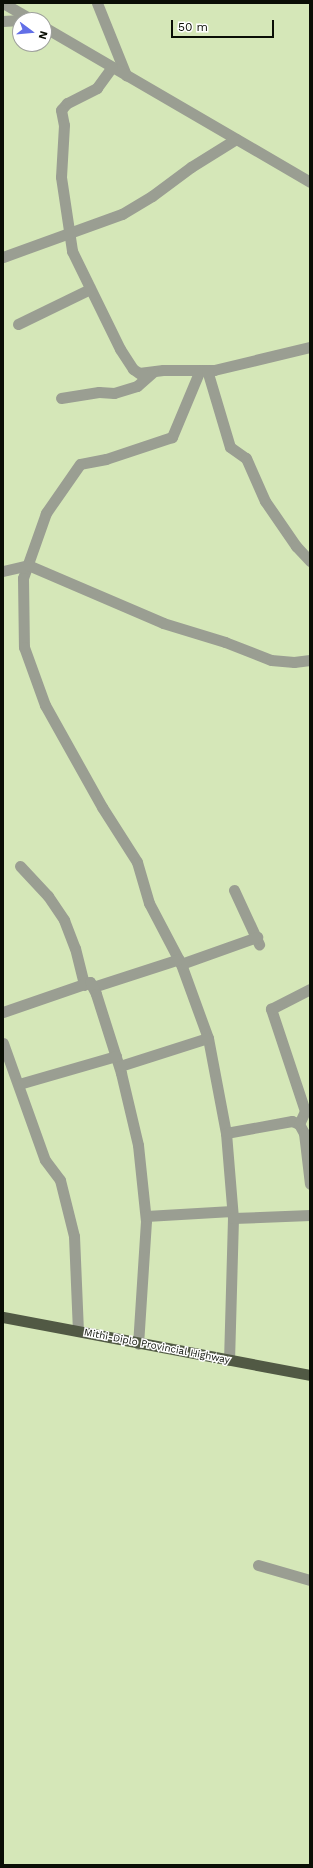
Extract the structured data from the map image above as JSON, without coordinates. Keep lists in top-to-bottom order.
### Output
{
  "streets": {
    "main road": ["Mithi-Diplo Provincial Highway"]
  },
  "scale_bar": "50 m",
  "north": "right"
}
